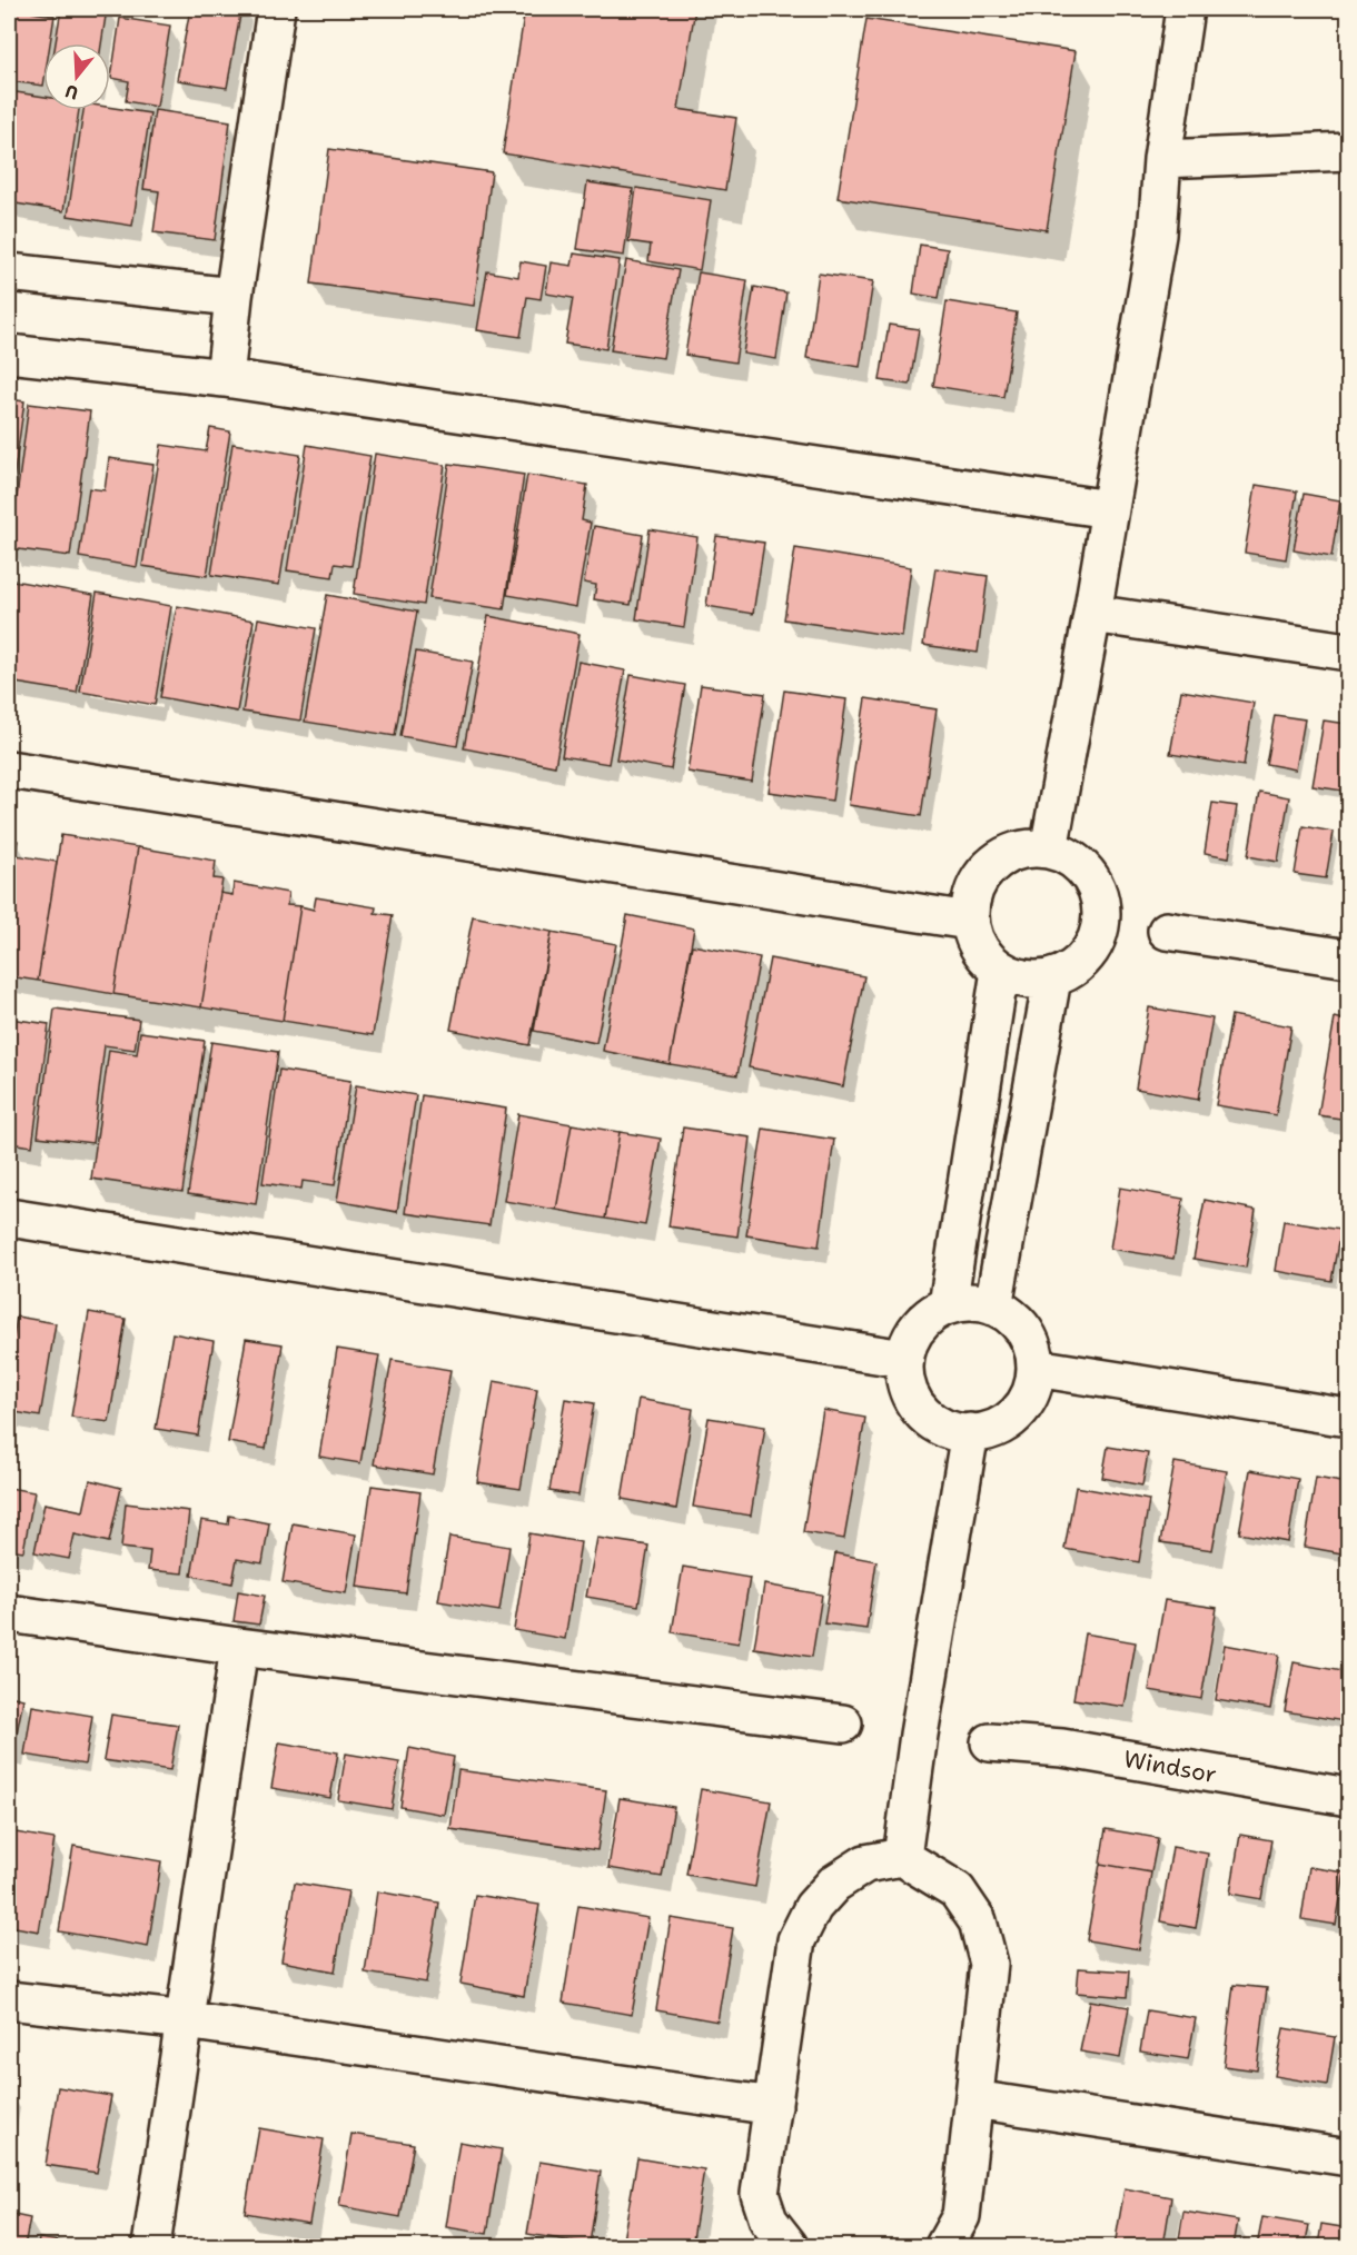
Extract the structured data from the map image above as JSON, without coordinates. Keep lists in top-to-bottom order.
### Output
{
  "streets": {
    "street": ["Windsor"]
  },
  "north": "bottom"
}
